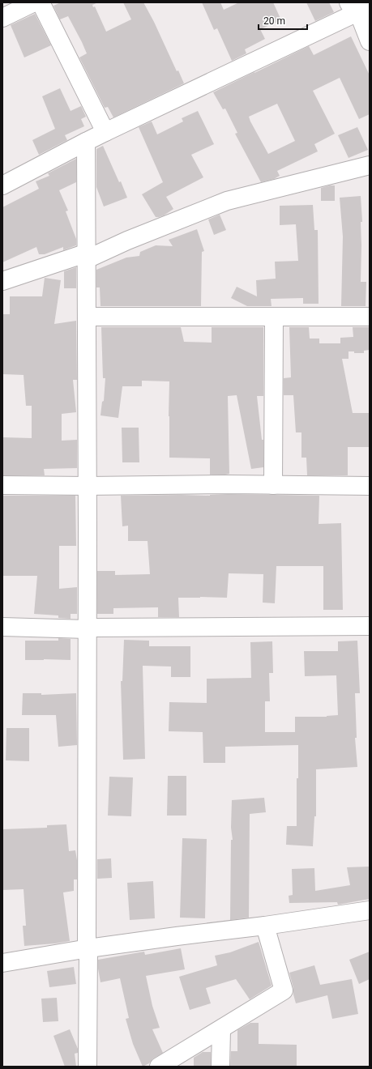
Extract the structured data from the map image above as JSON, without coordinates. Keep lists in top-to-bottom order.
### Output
{
  "scale_bar": "20 m"
}
